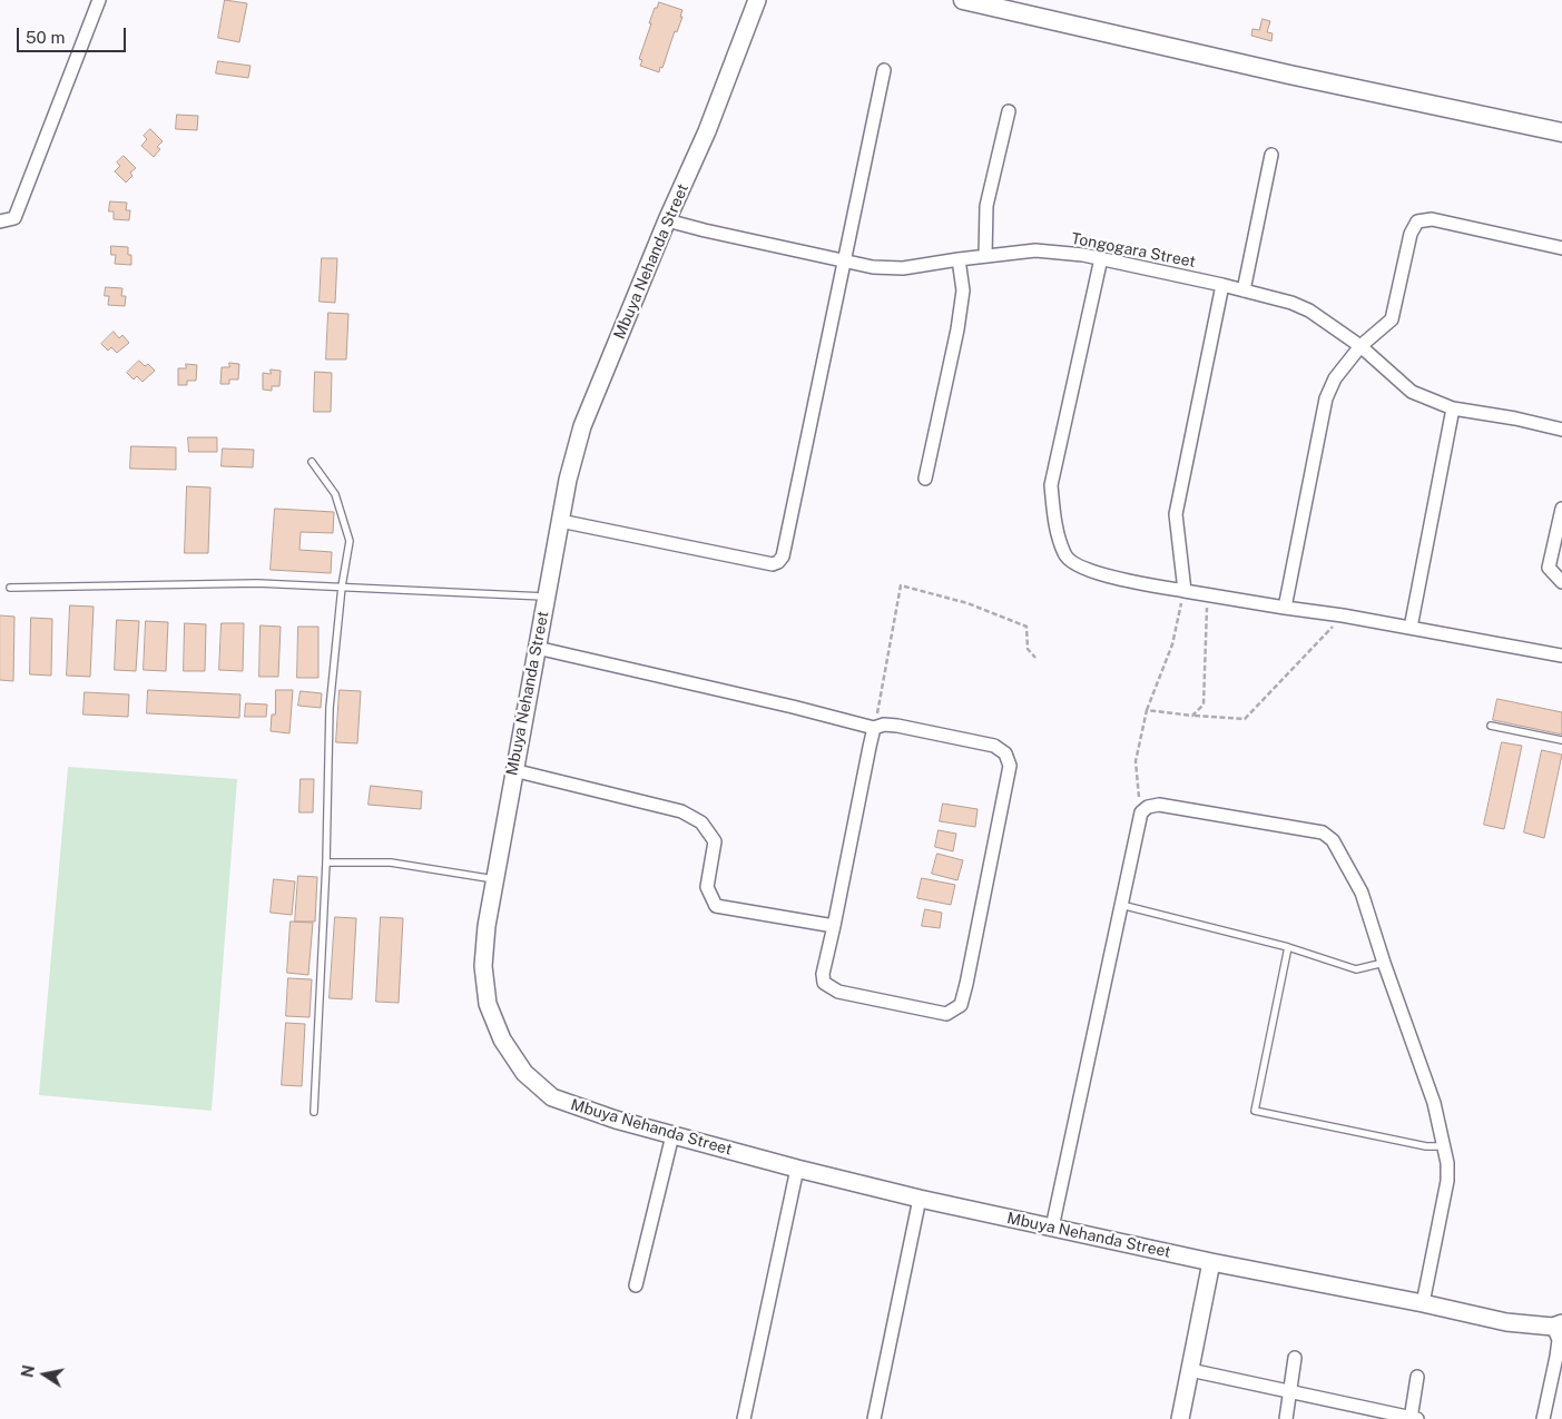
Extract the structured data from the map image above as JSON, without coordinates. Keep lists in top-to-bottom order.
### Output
{
  "streets": {
    "street": ["Tongogara Street", "Mbuya Nehanda Street"]
  },
  "crossings": [
    ["Tongogara Street", "Mbuya Nehanda Street"]
  ],
  "scale_bar": "50 m",
  "north": "left"
}
